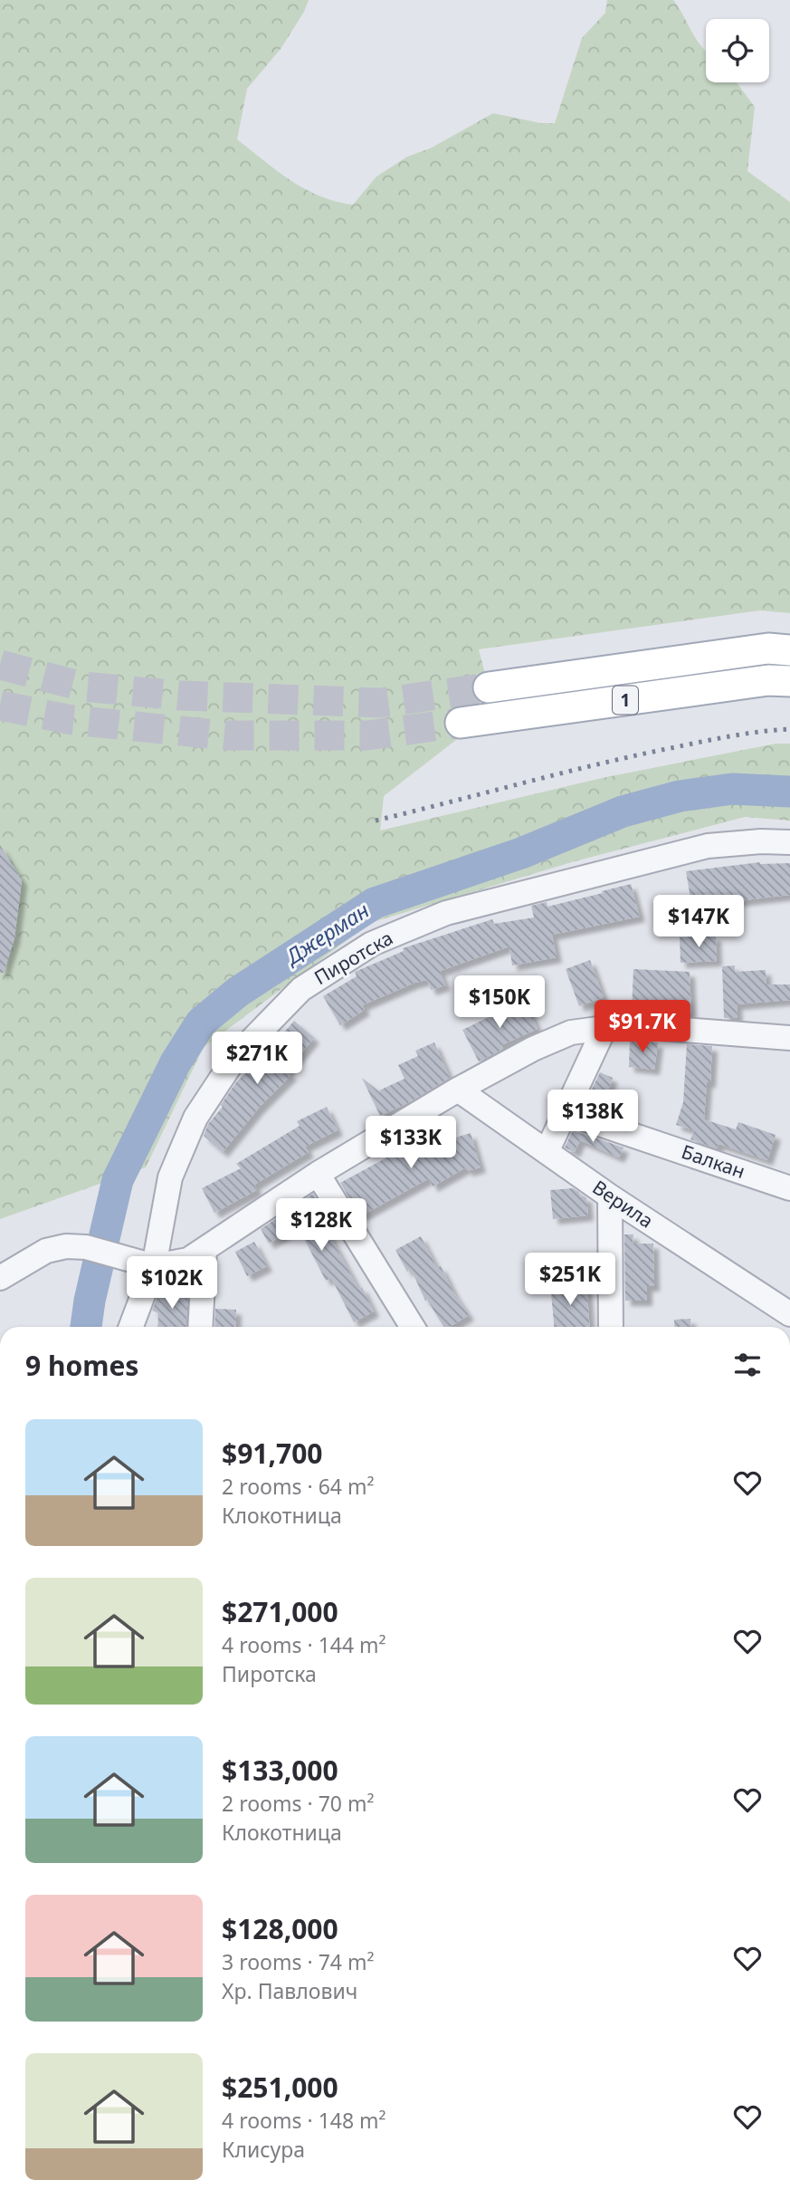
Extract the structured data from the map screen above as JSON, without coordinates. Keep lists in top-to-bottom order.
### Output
{
  "streets": {
    "main road": ["1"],
    "street": ["Пиротска", "Балкан", "Верила"]
  },
  "water": ["Джерман"],
  "page": {
    "price": [
      "$147K",
      "$150K",
      "$91.7K",
      "$271K",
      "$138K",
      "$133K",
      "$128K",
      "$251K",
      "$102K"
    ],
    "heading": "9 homes",
    "list": [
      {
        "name": "$91,700",
        "note": "2 rooms · 64 m² · Клокотница"
      },
      {
        "name": "$271,000",
        "note": "4 rooms · 144 m² · Пиротска"
      },
      {
        "name": "$133,000",
        "note": "2 rooms · 70 m² · Клокотница"
      },
      {
        "name": "$128,000",
        "note": "3 rooms · 74 m² · Хр. Павлович"
      },
      {
        "name": "$251,000",
        "note": "4 rooms · 148 m² · Клисура"
      }
    ]
  }
}
